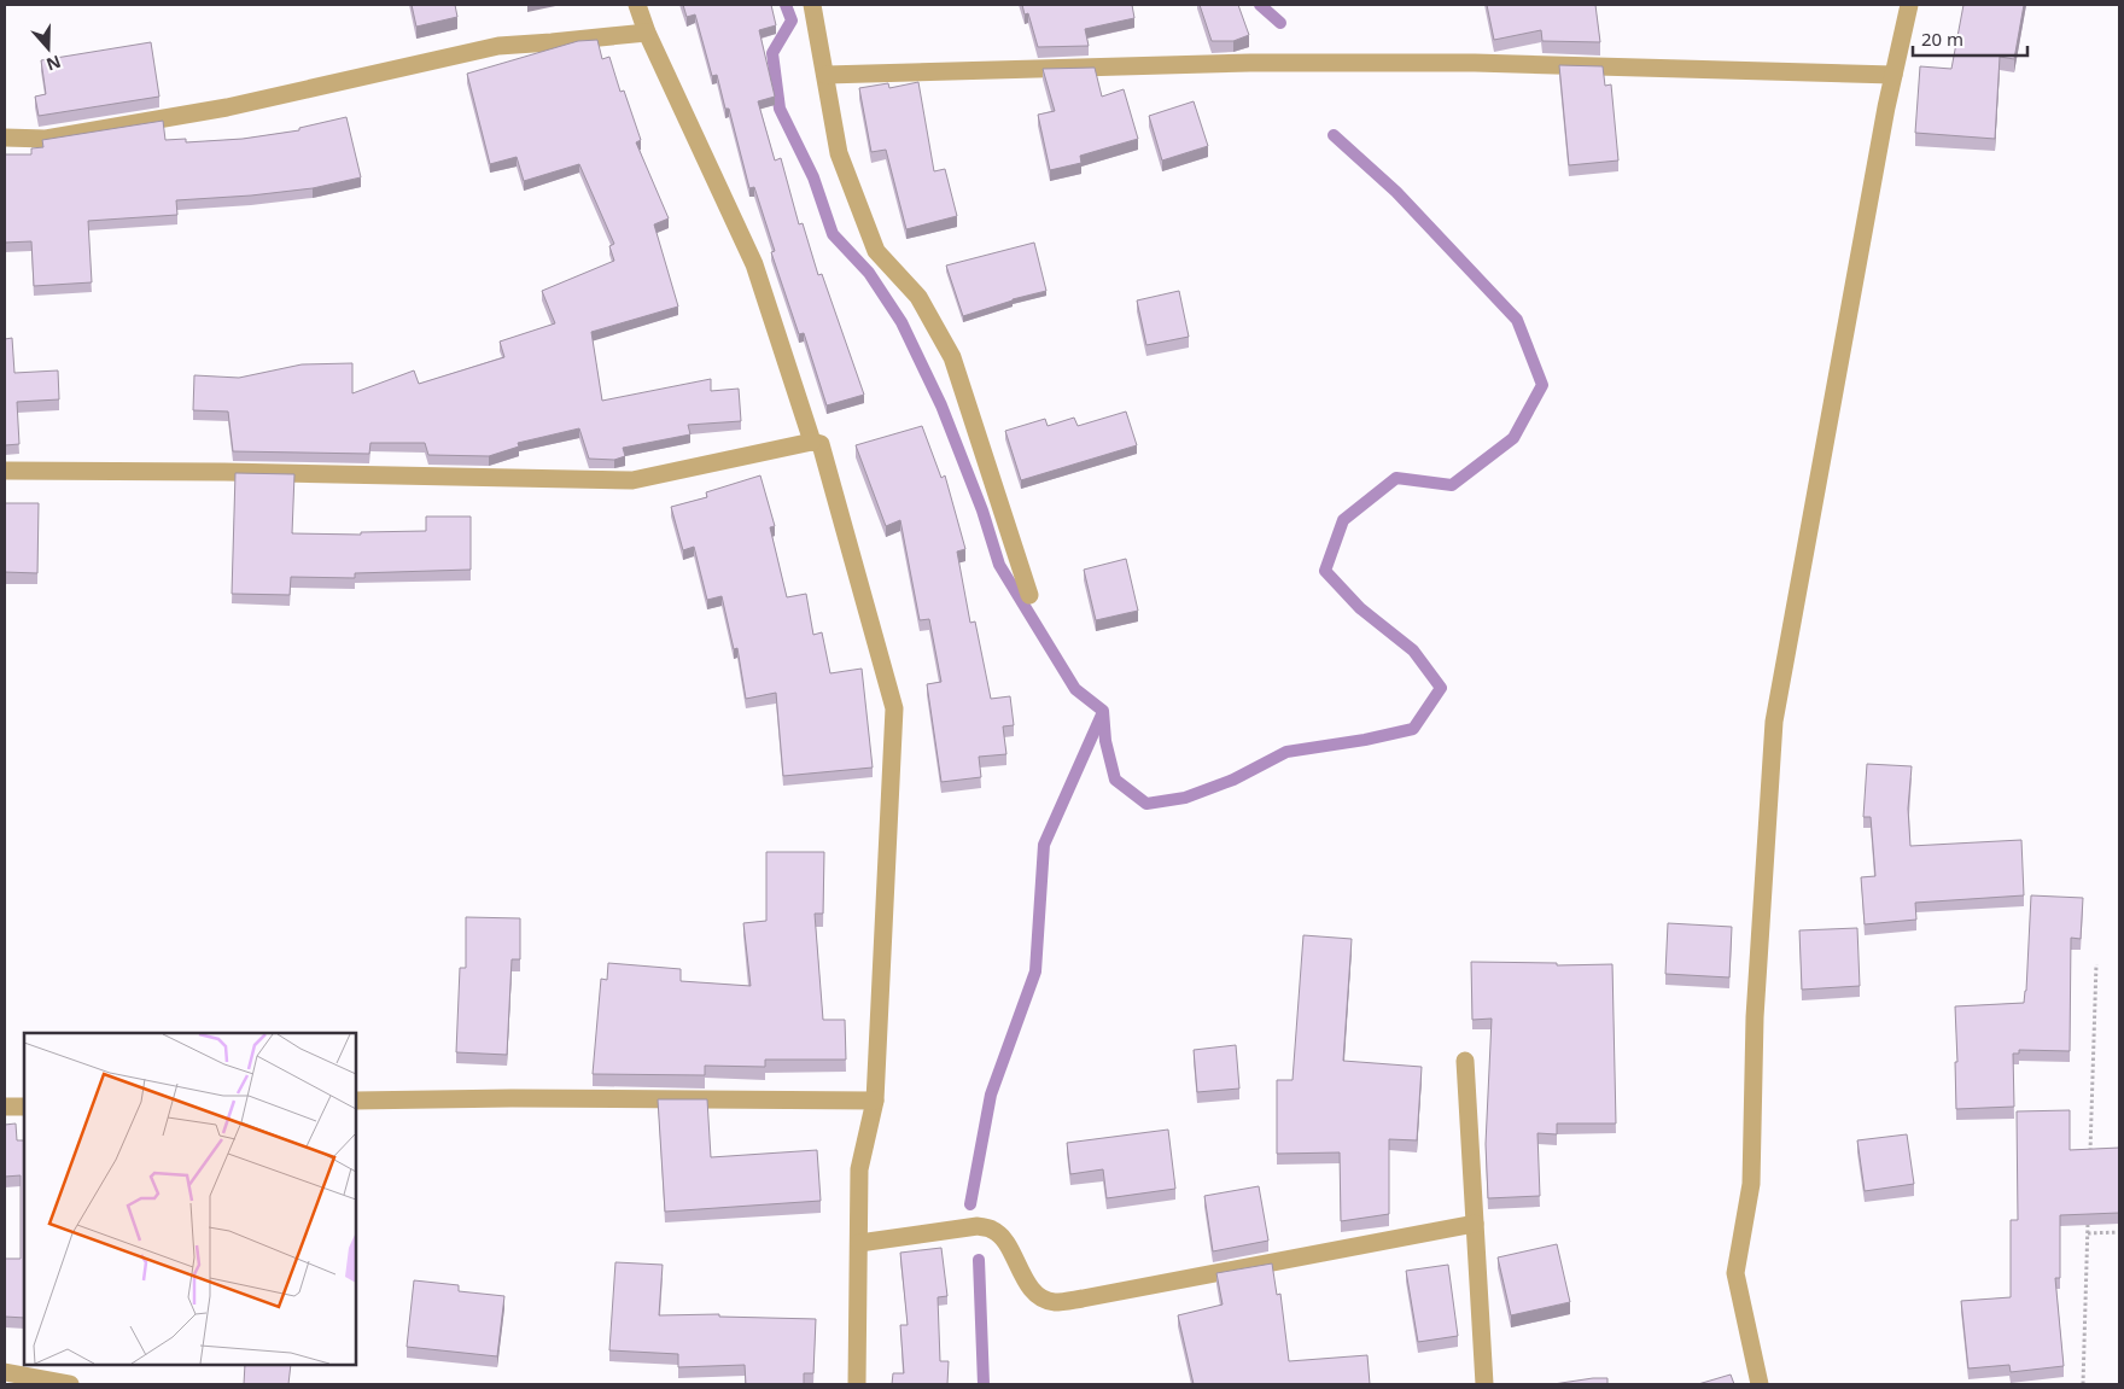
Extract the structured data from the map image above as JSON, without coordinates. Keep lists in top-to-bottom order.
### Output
{
  "scale_bar": "20 m",
  "north": "bottom"
}
